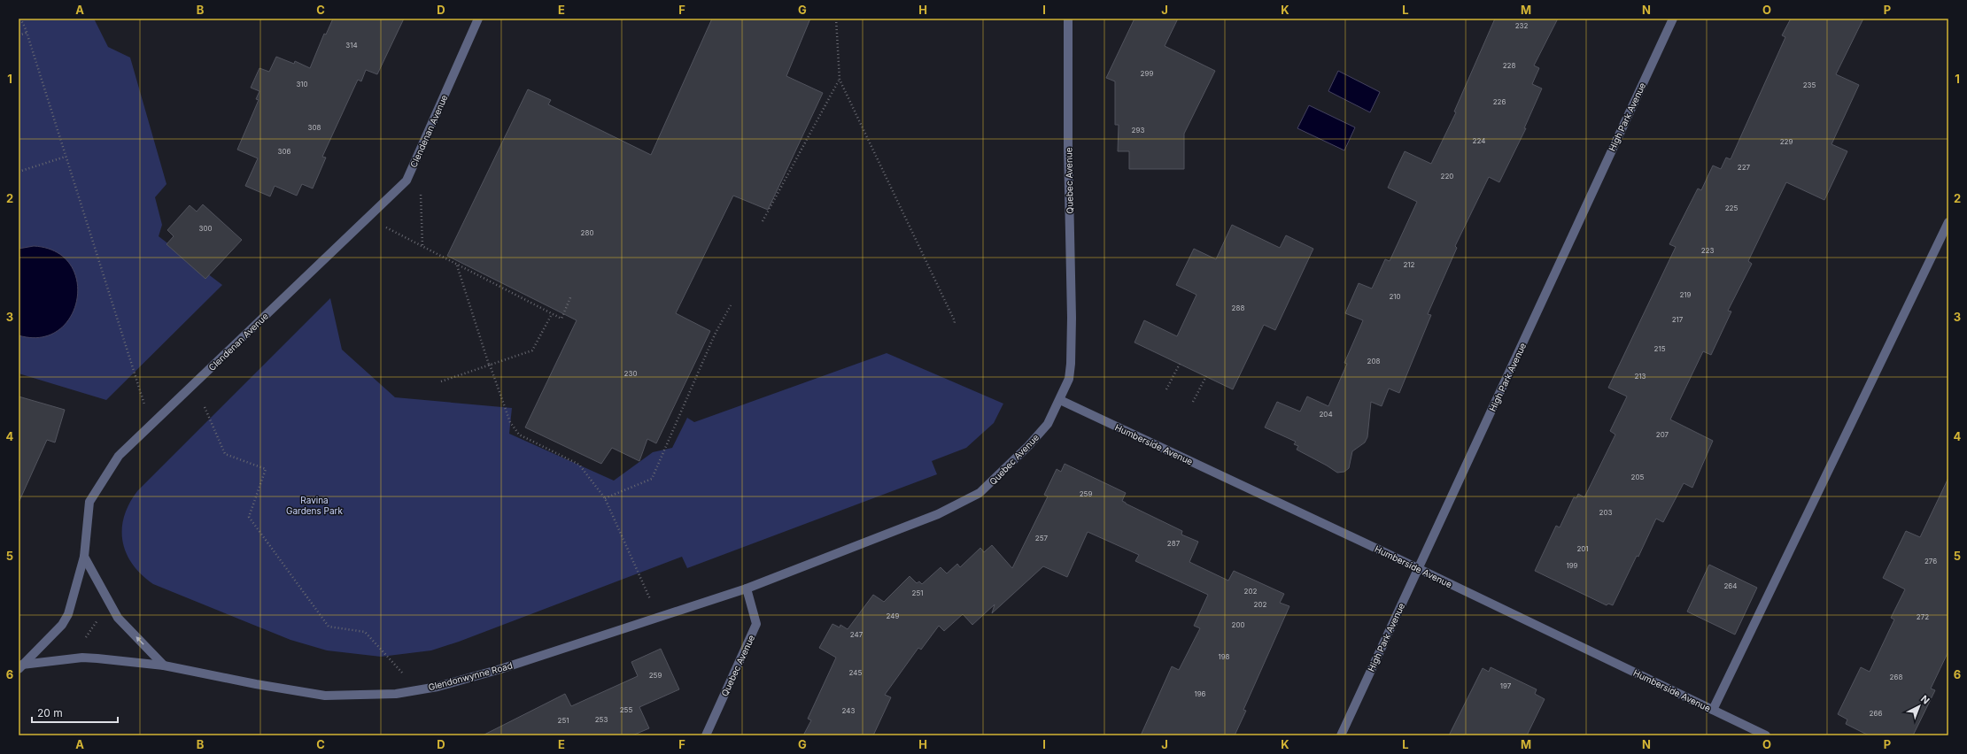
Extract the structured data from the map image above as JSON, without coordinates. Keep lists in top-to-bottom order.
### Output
{
  "streets": {
    "street": [
      "High Park Avenue",
      "Clendenan Avenue",
      "Quebec Avenue",
      "Humberside Avenue",
      "Glendonwynne Road"
    ]
  },
  "crossings": [
    ["High Park Avenue", "Humberside Avenue"],
    ["Clendenan Avenue", "Glendonwynne Road"],
    ["Quebec Avenue", "Humberside Avenue"],
    ["Quebec Avenue", "Glendonwynne Road"]
  ],
  "parks": ["Ravina Gardens Park"],
  "house_numbers": [
    "232",
    "314",
    "228",
    "299",
    "310",
    "235",
    "226",
    "308",
    "293",
    "224",
    "229",
    "306",
    "227",
    "220",
    "225",
    "300",
    "280",
    "223",
    "212",
    "219",
    "210",
    "288",
    "217",
    "215",
    "208",
    "230",
    "213",
    "204",
    "207",
    "205",
    "259",
    "203",
    "257",
    "287",
    "201",
    "276",
    "199",
    "264",
    "202",
    "251",
    "202",
    "249",
    "272",
    "200",
    "247",
    "198",
    "245",
    "259",
    "268",
    "197",
    "196",
    "255",
    "243",
    "266",
    "253",
    "251"
  ],
  "scale_bar": "20 m",
  "north": "top right",
  "grid": {
    "columns": [
      "A",
      "B",
      "C",
      "D",
      "E",
      "F",
      "G",
      "H",
      "I",
      "J",
      "K",
      "L",
      "M",
      "N",
      "O",
      "P"
    ],
    "rows": [
      "1",
      "2",
      "3",
      "4",
      "5",
      "6"
    ]
  }
}
